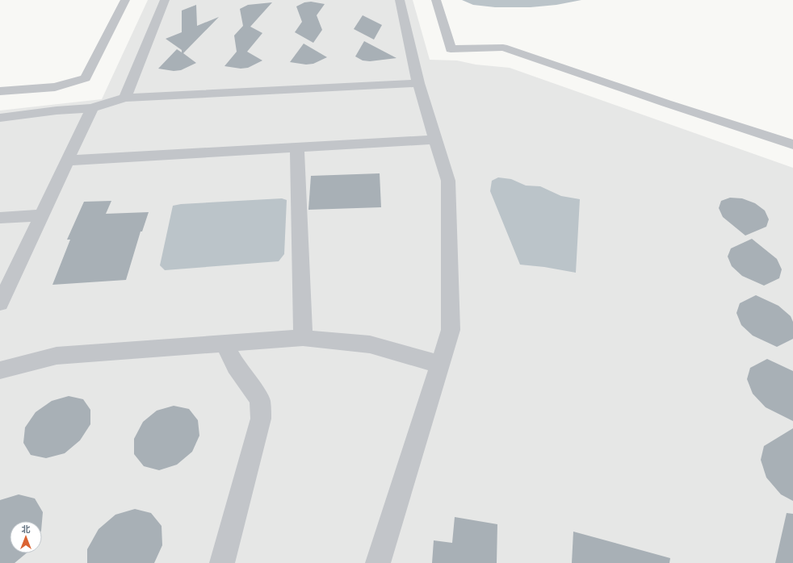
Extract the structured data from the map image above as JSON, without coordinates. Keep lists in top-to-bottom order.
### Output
{
  "north": "top"
}
